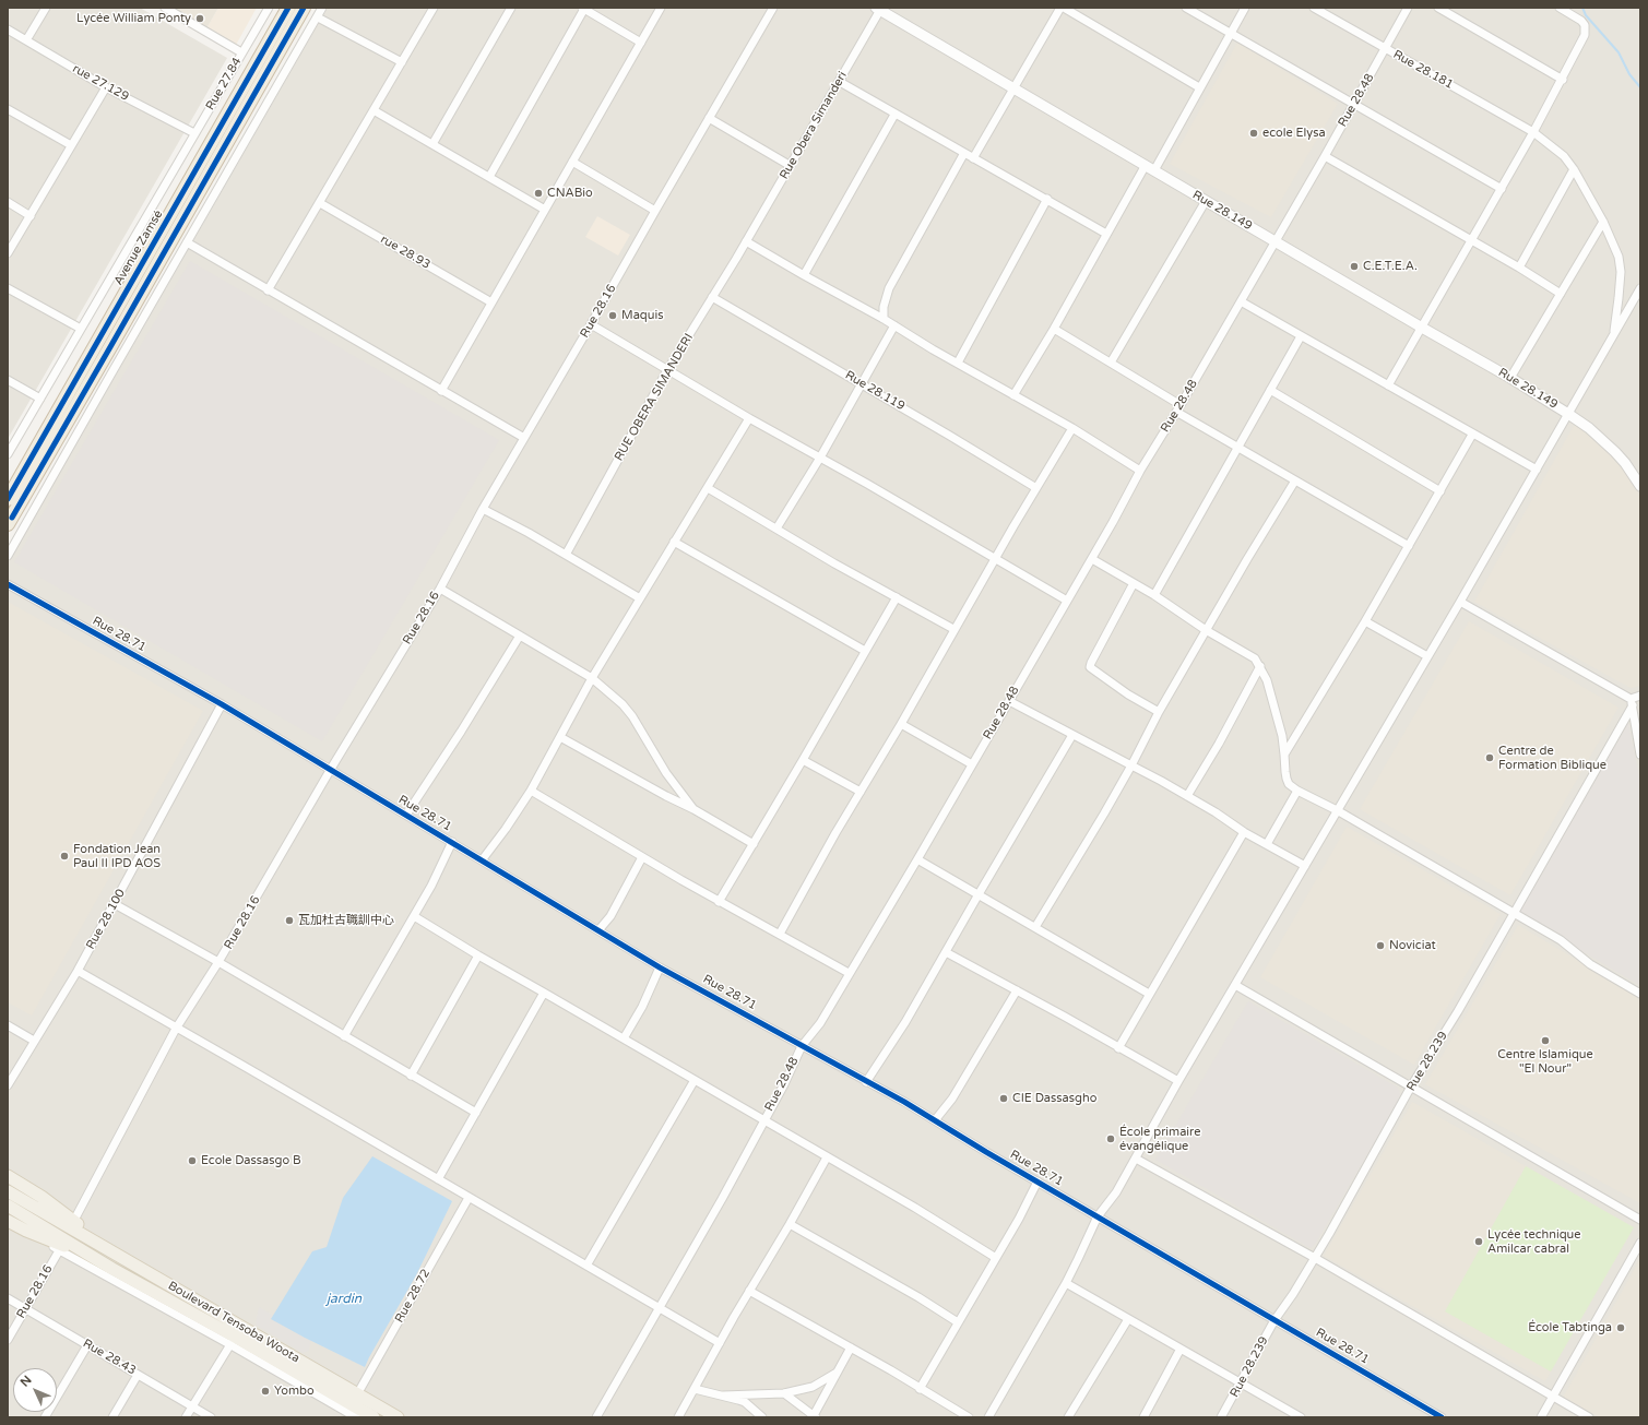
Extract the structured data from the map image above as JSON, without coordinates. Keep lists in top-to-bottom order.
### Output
{
  "streets": {
    "highway": ["Avenue Zamsé"],
    "main road": ["Boulevard Tensoba Woota"],
    "street": [
      "Rue 28.181",
      "rue 27.129",
      "Rue 27.84",
      "Rue 28.48",
      "Rue Obera Simanderi",
      "Rue 28.149",
      "rue 28.93",
      "Rue 28.16",
      "Rue 28.119",
      "RUE OBERA SIMANDERI",
      "Rue 28.71",
      "Rue 28.100",
      "Rue 28.239",
      "Rue 28.72",
      "Rue 28.43"
    ]
  },
  "crossings": [
    ["Rue 28.181", "Rue 28.48"],
    ["rue 27.129", "Rue 27.84"],
    ["Rue 28.48", "Rue 28.149"],
    ["Rue 28.48", "Rue 28.71"],
    ["Rue Obera Simanderi", "Rue 28.149"],
    ["Rue Obera Simanderi", "RUE OBERA SIMANDERI"],
    ["Rue 28.16", "Rue 28.71"],
    ["Rue 28.16", "Boulevard Tensoba Woota"],
    ["Rue 28.16", "Rue 28.43"],
    ["Rue 28.119", "RUE OBERA SIMANDERI"],
    ["Rue 28.71", "Rue 28.100"],
    ["Rue 28.71", "Rue 28.239"],
    ["Rue 28.72", "Boulevard Tensoba Woota"]
  ],
  "water": ["jardin"],
  "places": [
    "Lycée William Ponty",
    "ecole Elysa",
    "CNABio",
    "C.E.T.E.A.",
    "Maquis",
    "Centre de Formation Biblique",
    "Fondation Jean Paul II IPD AOS",
    "瓦加杜古職訓中心",
    "Noviciat",
    "Centre Islamique \"El Nour\"",
    "CIE Dassasgho",
    "École primaire évangélique",
    "Ecole Dassasgo B",
    "Lycée technique Amilcar cabral",
    "École Tabtinga",
    "Yombo"
  ],
  "north": "top left"
}
